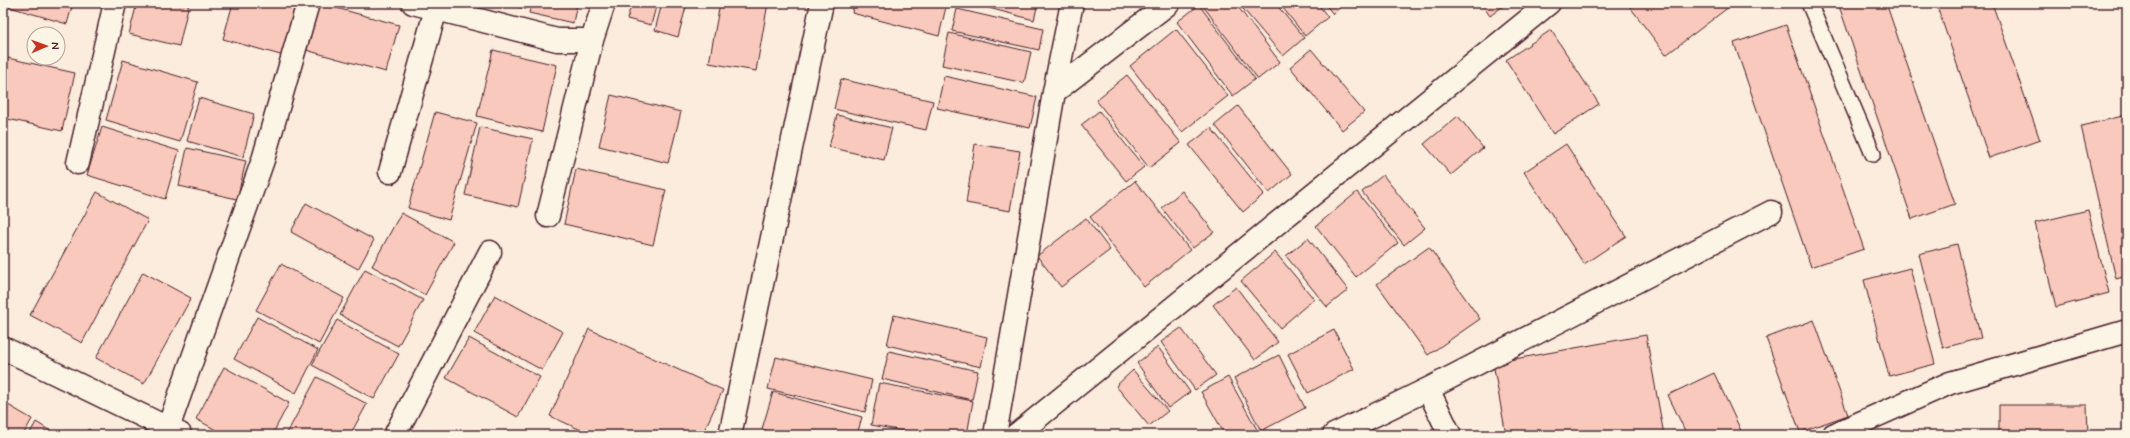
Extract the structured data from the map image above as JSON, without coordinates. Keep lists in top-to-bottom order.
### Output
{
  "north": "right"
}
